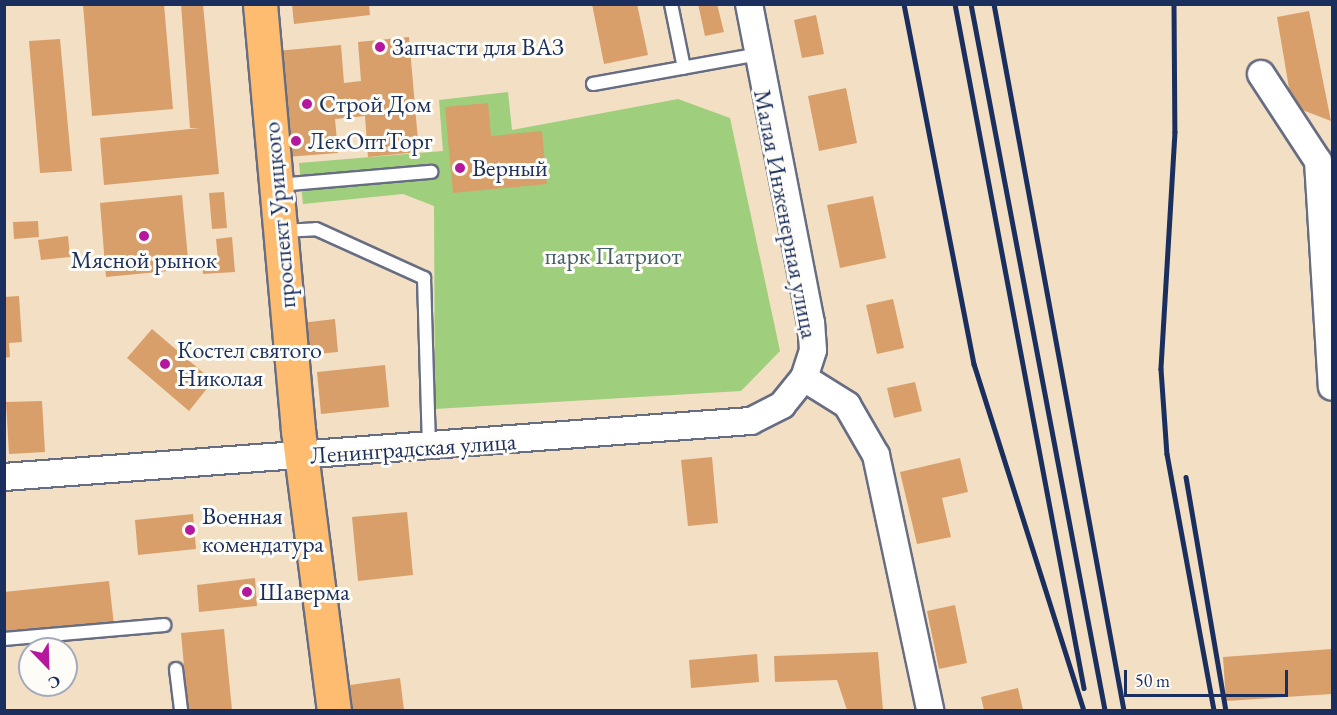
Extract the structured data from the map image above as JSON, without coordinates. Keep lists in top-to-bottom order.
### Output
{
  "streets": {
    "main road": ["проспект Урицкого"],
    "street": ["Малая Инженерная улица", "Ленинградская улица"]
  },
  "crossings": [
    ["Малая Инженерная улица", "Ленинградская улица"],
    ["проспект Урицкого", "Ленинградская улица"]
  ],
  "parks": ["парк Патриот"],
  "places": [
    "Запчасти для ВАЗ",
    "Строй Дом",
    "ЛекОптТорг",
    "Верный",
    "Мясной рынок",
    "Костел святого Николая",
    "Военная комендатура",
    "Шаверма"
  ],
  "scale_bar": "50 m",
  "north": "bottom right"
}
